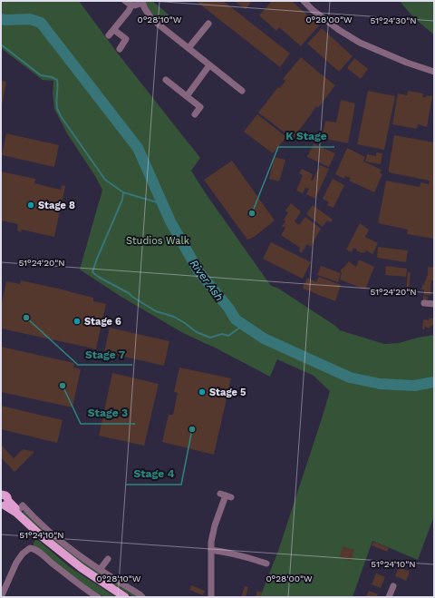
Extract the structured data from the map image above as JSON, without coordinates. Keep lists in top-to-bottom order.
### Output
{
  "water": ["River Ash"],
  "parks": ["Studios Walk"],
  "places": [
    "Stage 8",
    "K Stage",
    "Stage 7",
    "Stage 6",
    "Stage 3",
    "Stage 5",
    "Stage 4"
  ],
  "coordinates": [
    "0°28'10\"W",
    "0°28'00\"W",
    "51°24'30\"N",
    "51°24'20\"N",
    "51°24'10\"N"
  ]
}
